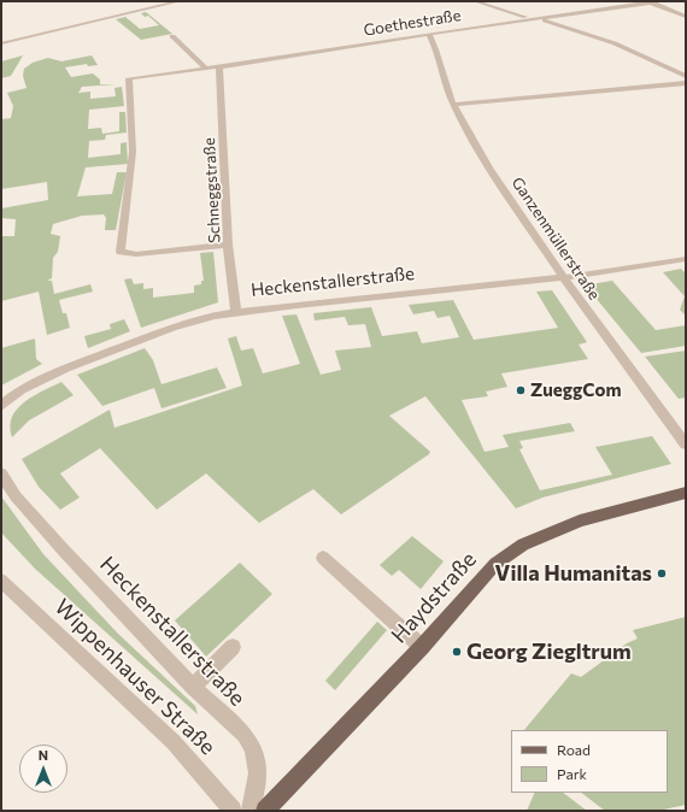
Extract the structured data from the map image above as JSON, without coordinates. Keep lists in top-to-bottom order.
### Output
{
  "streets": {
    "main road": ["Haydstraße"],
    "street": [
      "Goethestraße",
      "Schneggstraße",
      "Ganzenmüllerstraße",
      "Heckenstallerstraße",
      "Wippenhauser Straße"
    ]
  },
  "crossings": [
    ["Goethestraße", "Schneggstraße"],
    ["Goethestraße", "Ganzenmüllerstraße"],
    ["Schneggstraße", "Heckenstallerstraße"],
    ["Ganzenmüllerstraße", "Heckenstallerstraße"]
  ],
  "places": ["ZueggCom", "Villa Humanitas", "Georg Ziegltrum"],
  "legend": ["Road", "Park"],
  "north": "top"
}
